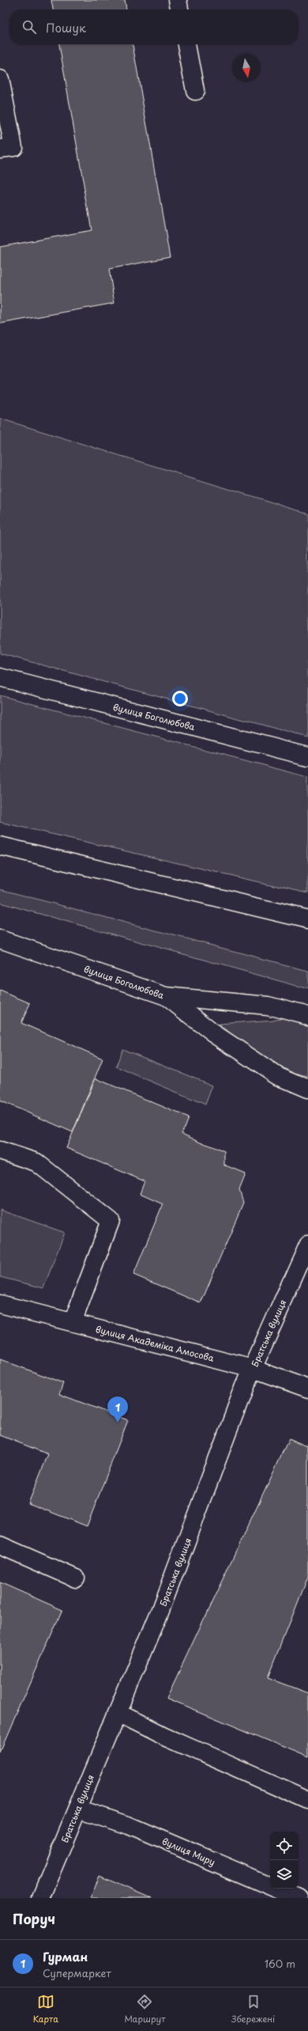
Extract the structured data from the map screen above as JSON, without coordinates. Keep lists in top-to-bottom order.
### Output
{
  "streets": {
    "street": [
      "вулиця Боголюбова",
      "Братська вулиця",
      "вулиця Академіка Амосова",
      "вулиця Миру"
    ]
  },
  "crossings": [
    ["Братська вулиця", "вулиця Академіка Амосова"],
    ["Братська вулиця", "вулиця Миру"]
  ],
  "north": "bottom",
  "page": {
    "search": "Пошук",
    "pins": "1",
    "heading": "Поруч",
    "list": [
      {
        "mark": "1",
        "name": "Гурман",
        "note": "Супермаркет",
        "value": "160 m"
      }
    ],
    "nav": ["Карта", "Маршрут", "Збережені"]
  }
}
